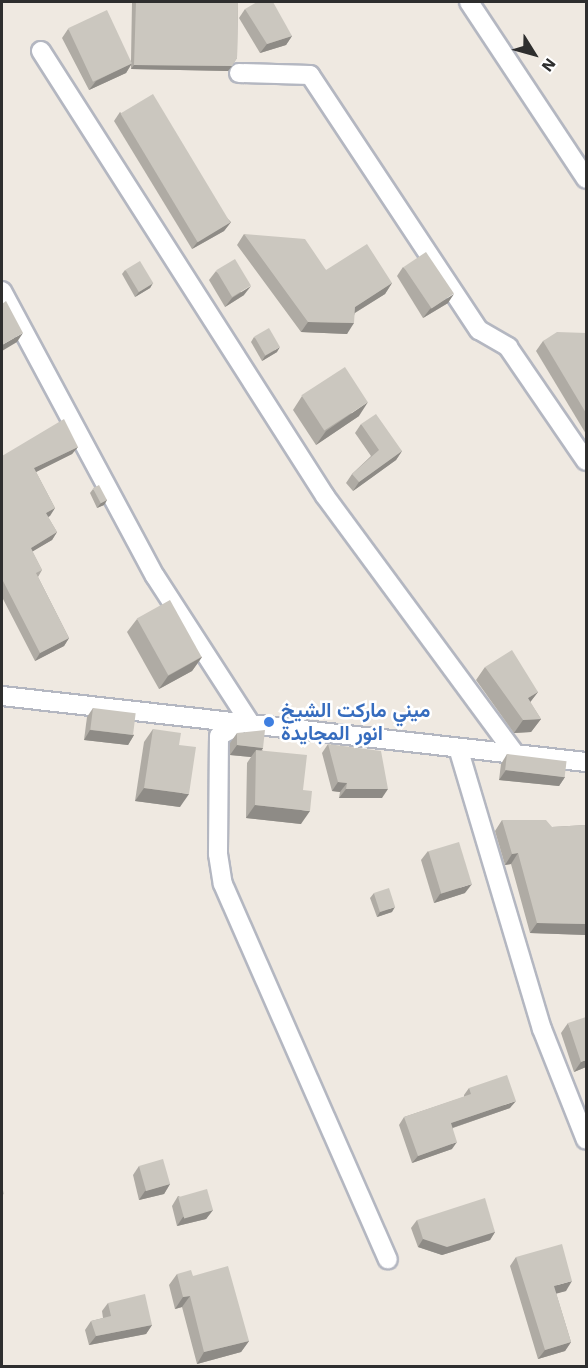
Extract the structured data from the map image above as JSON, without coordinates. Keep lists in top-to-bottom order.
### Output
{
  "places": ["ميني ماركت الشيخ انور المجايدة"],
  "north": "bottom right"
}
